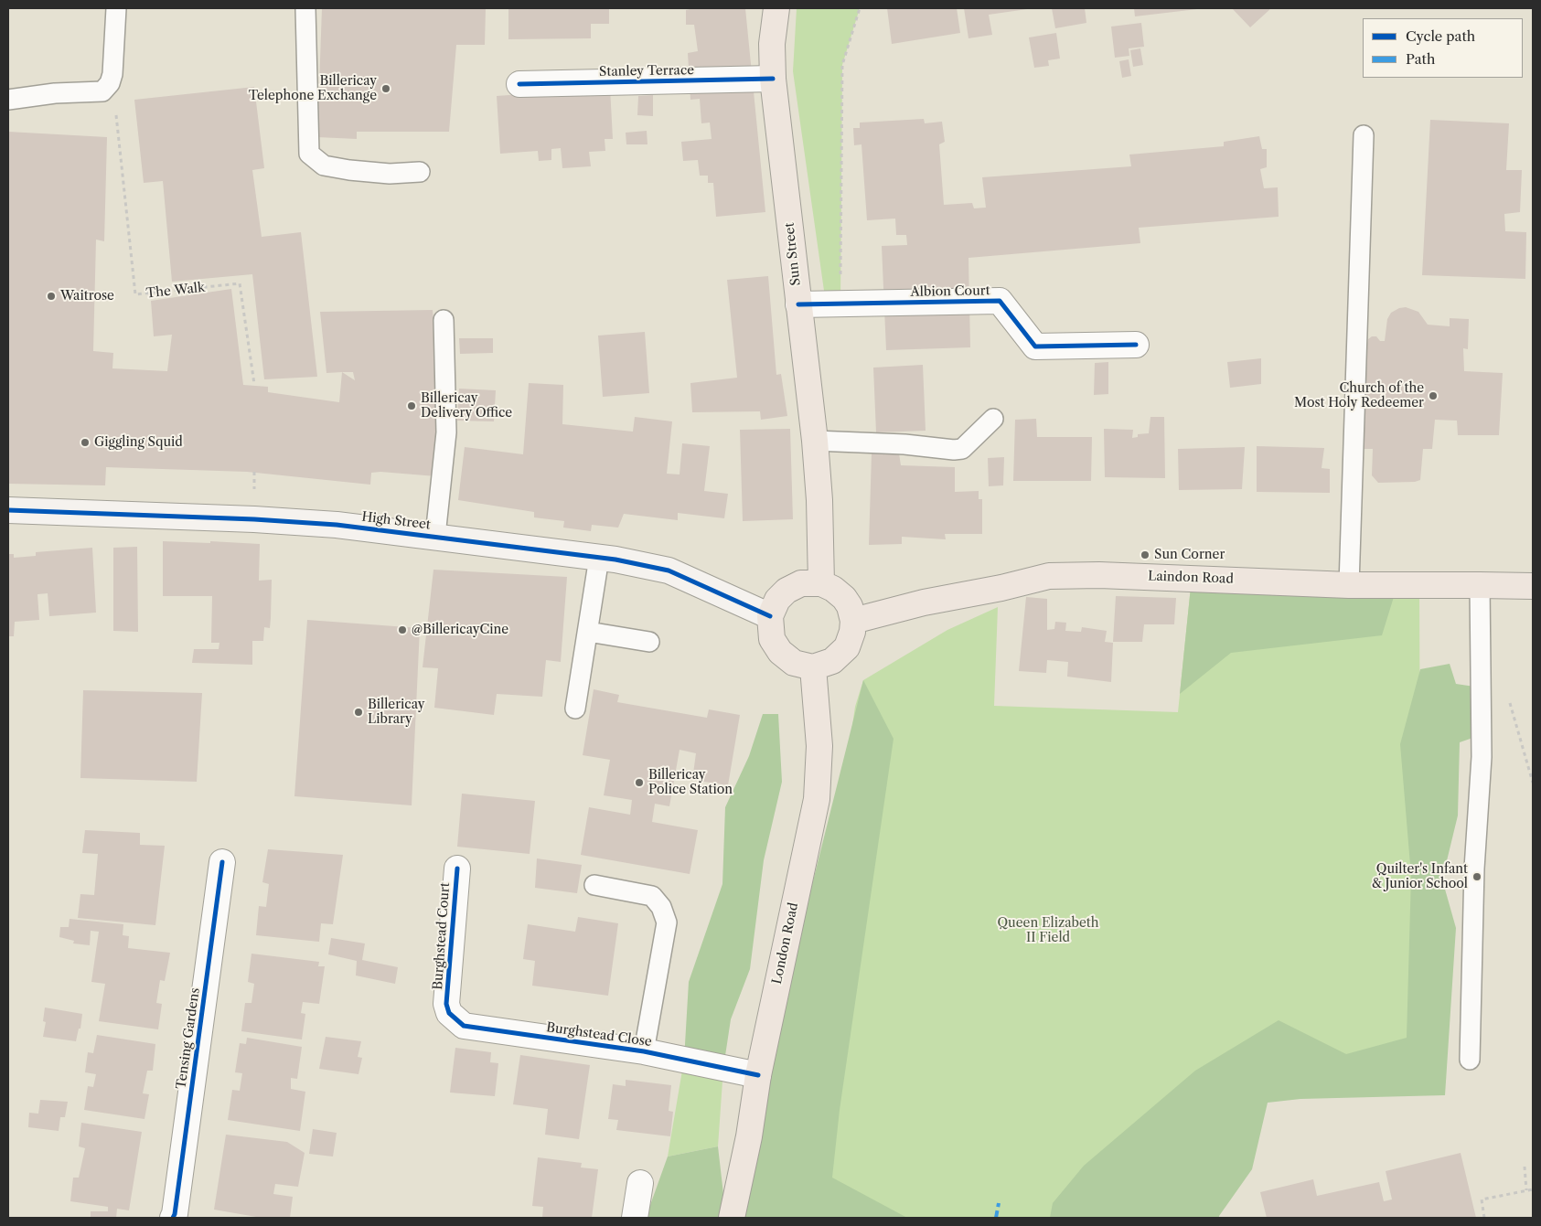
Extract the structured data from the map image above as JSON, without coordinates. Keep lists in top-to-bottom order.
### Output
{
  "streets": {
    "main road": [
      "Sun Street",
      "High Street",
      "Laindon Road",
      "London Road"
    ],
    "street": [
      "Stanley Terrace",
      "Albion Court",
      "Burghstead Court",
      "Burghstead Close",
      "Tensing Gardens"
    ],
    "path": ["The Walk"]
  },
  "crossings": [
    ["Stanley Terrace", "Sun Street"],
    ["Sun Street", "Albion Court"],
    ["Sun Street", "High Street"],
    ["Sun Street", "Laindon Road"],
    ["Sun Street", "London Road"],
    ["High Street", "Laindon Road"],
    ["High Street", "London Road"],
    ["Laindon Road", "London Road"],
    ["Burghstead Court", "Burghstead Close"],
    ["London Road", "Burghstead Close"]
  ],
  "parks": ["Queen Elizabeth II Field"],
  "places": [
    "Billericay Telephone Exchange",
    "Waitrose",
    "Church of the Most Holy Redeemer",
    "Billericay Delivery Office",
    "Giggling Squid",
    "Sun Corner",
    "@BillericayCine",
    "Billericay Library",
    "Billericay Police Station",
    "Quilter's Infant & Junior School"
  ],
  "legend": ["Cycle path", "Path"]
}
